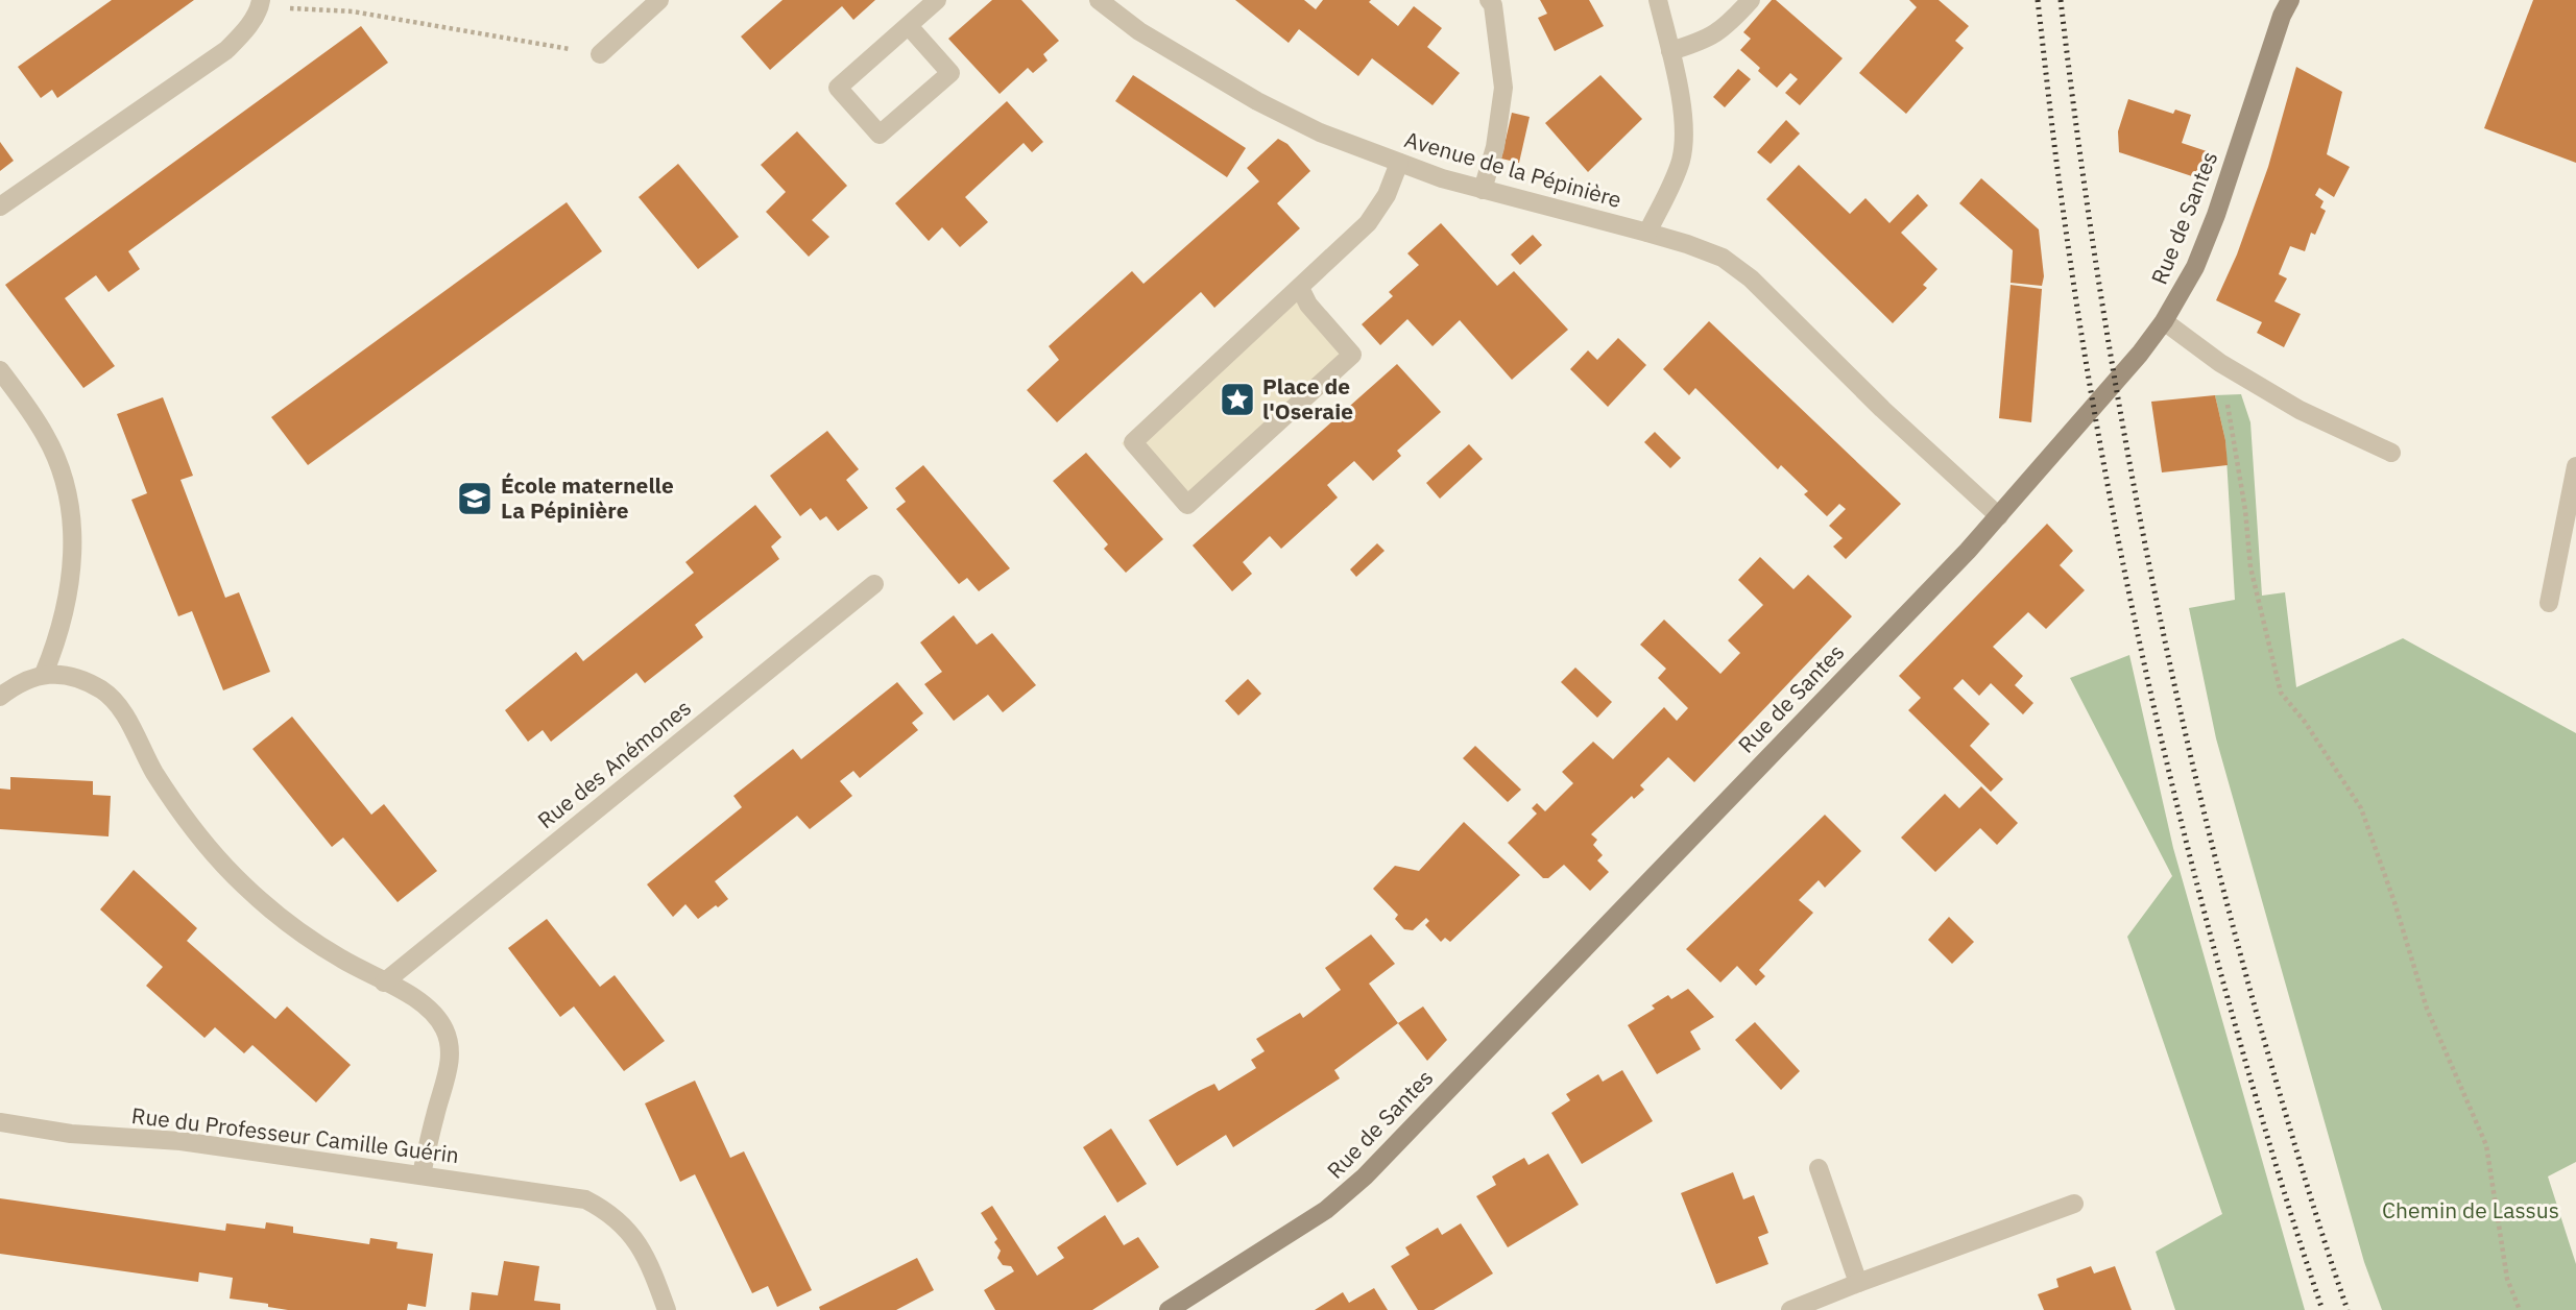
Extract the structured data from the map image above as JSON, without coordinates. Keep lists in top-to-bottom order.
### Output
{
  "streets": {
    "street": [
      "Avenue de la Pépinière",
      "Rue de Santes",
      "Rue des Anémones",
      "Rue du Professeur Camille Guérin"
    ]
  },
  "crossings": [
    ["Avenue de la Pépinière", "Rue de Santes"]
  ],
  "parks": ["Chemin de Lassus"],
  "places": {
    "place": ["Place de l'Oseraie"],
    "school or university": ["École maternelle La Pépinière"]
  }
}
